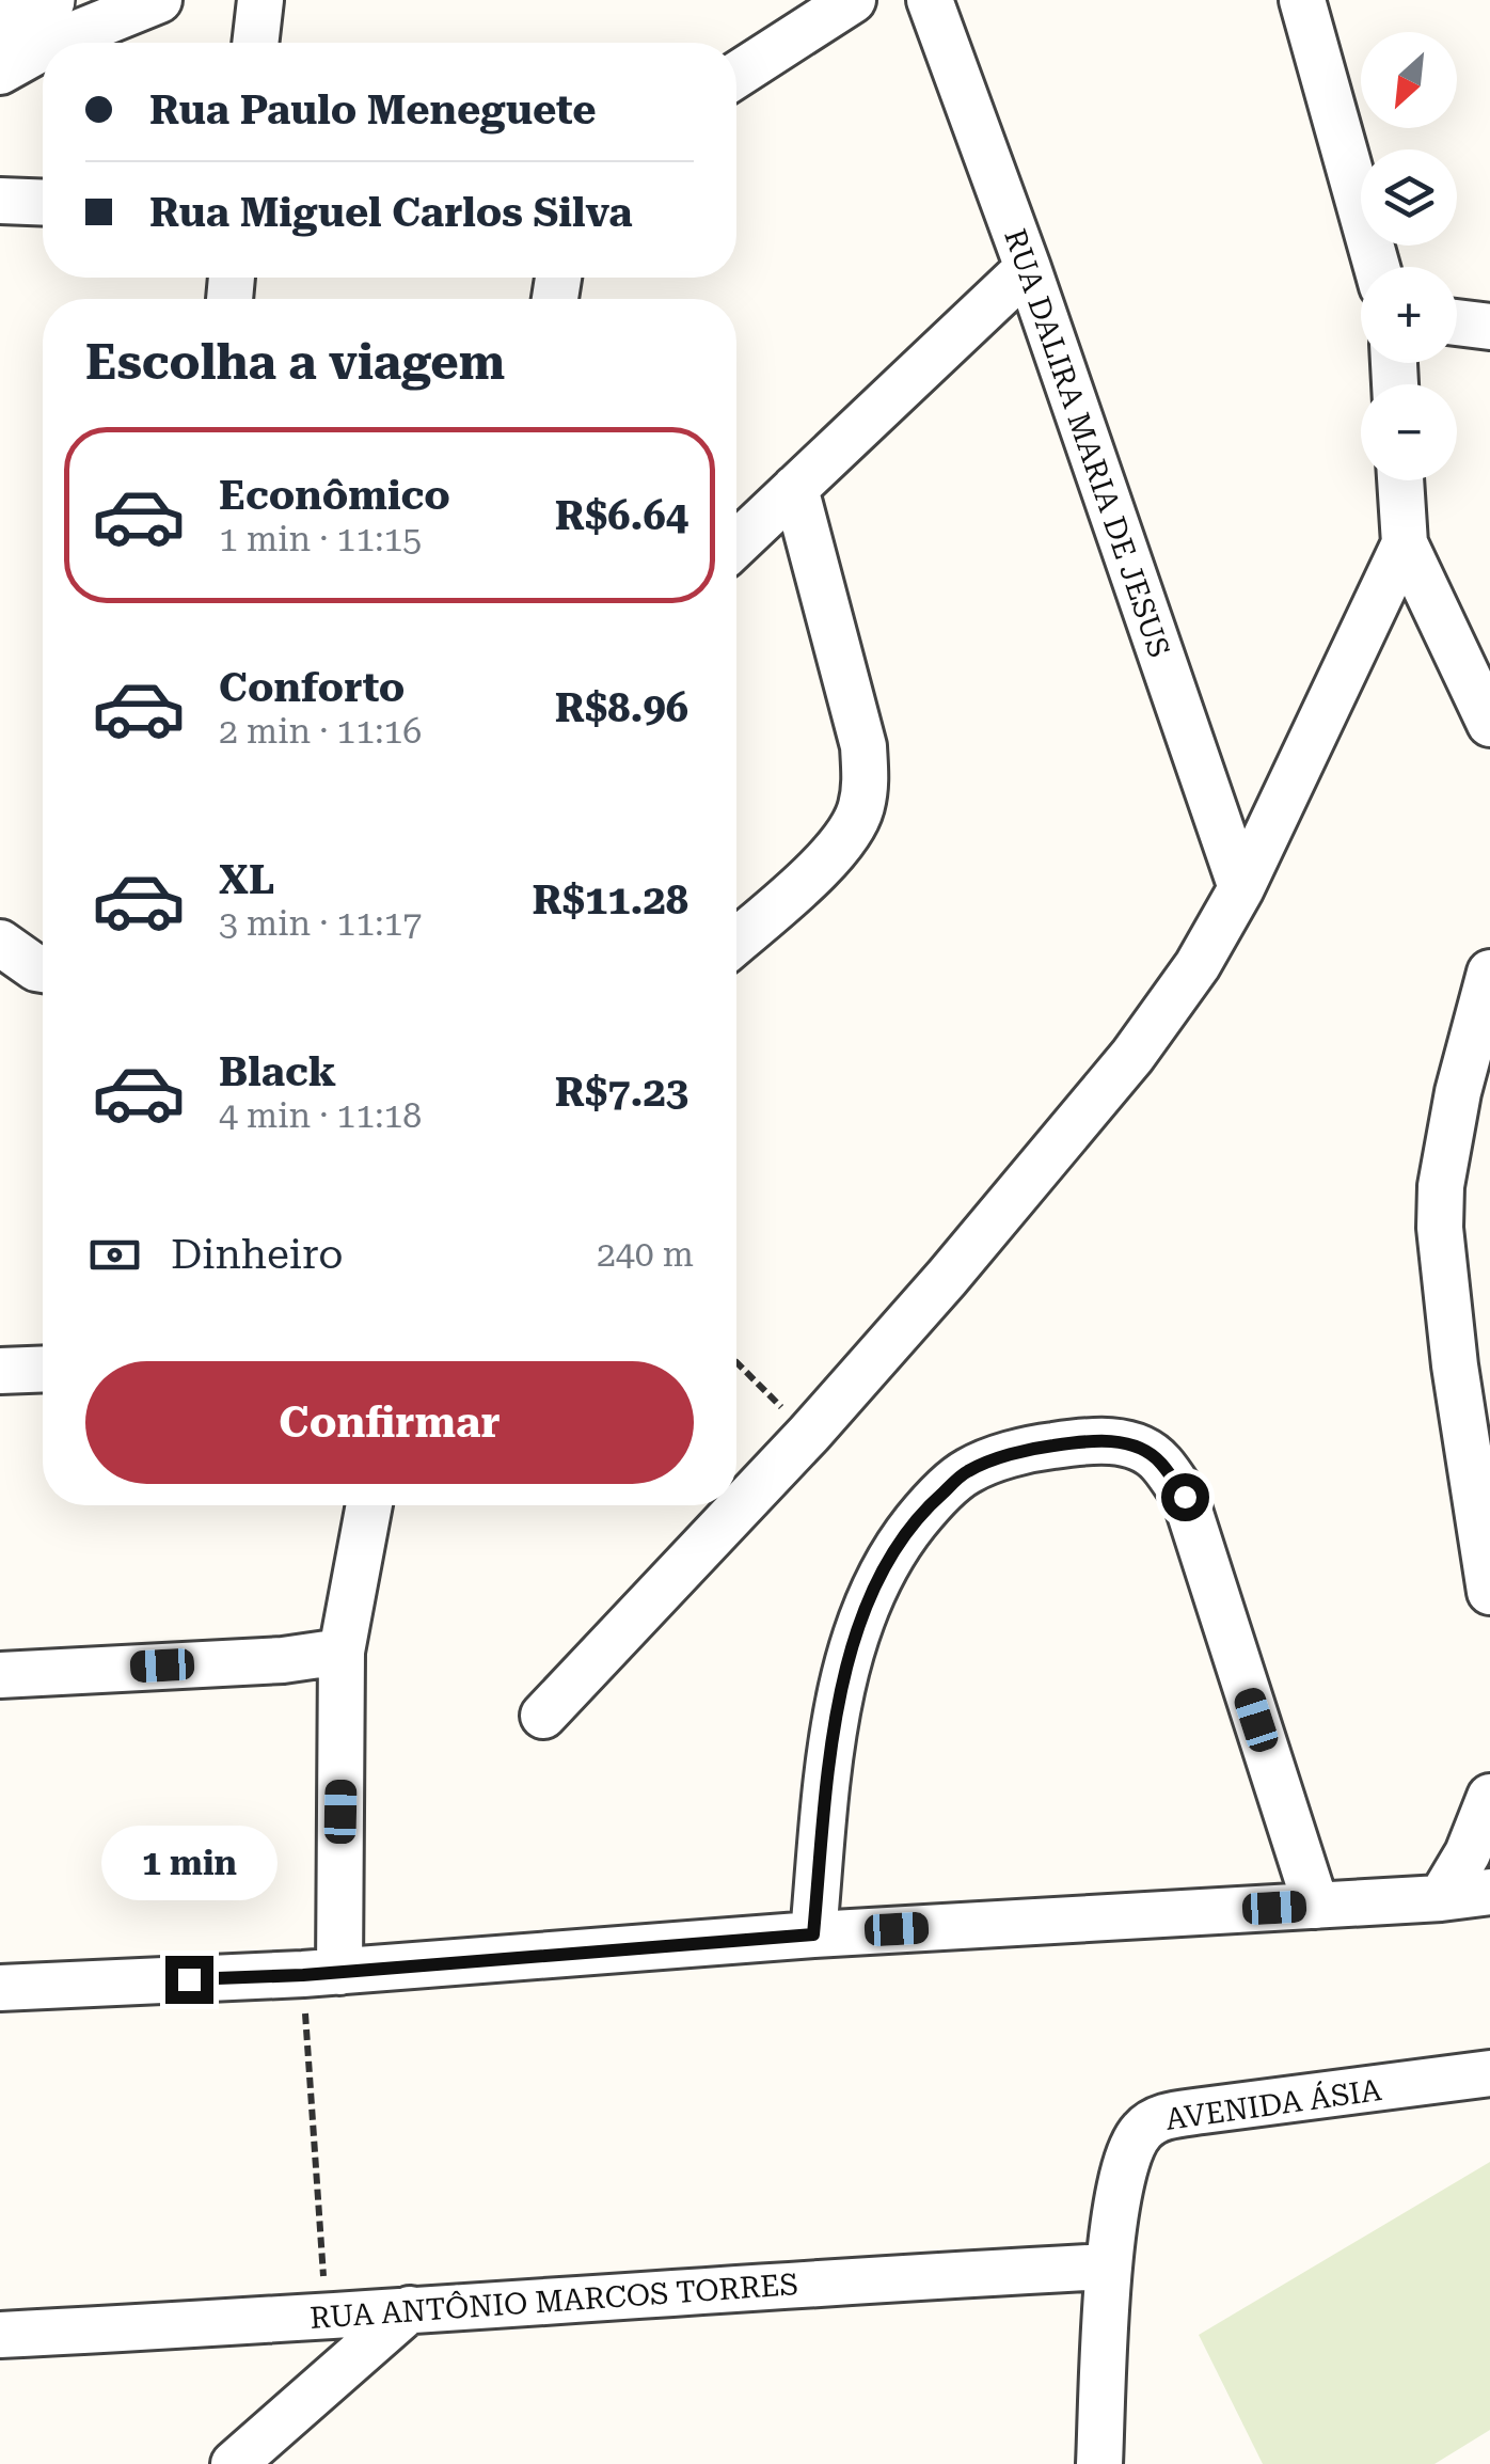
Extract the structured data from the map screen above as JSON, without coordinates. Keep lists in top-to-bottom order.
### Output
{
  "streets": {
    "street": ["RUA DALIRA MARIA DE JESUS", "AVENIDA ÁSIA", "RUA ANTÔNIO MARCOS TORRES"]
  },
  "crossings": [
    ["AVENIDA ÁSIA", "RUA ANTÔNIO MARCOS TORRES"]
  ],
  "north": "bottom left",
  "page": {
    "map_buttons": ["+", "−"],
    "banner": ["Rua Paulo Meneguete", "Rua Miguel Carlos Silva"],
    "heading": "Escolha a viagem",
    "list": [
      {
        "name": "Econômico",
        "note": "1 min · 11:15",
        "value": "R$6.64"
      },
      {
        "name": "Conforto",
        "note": "2 min · 11:16",
        "value": "R$8.96"
      },
      {
        "name": "XL",
        "note": "3 min · 11:17",
        "value": "R$11.28"
      },
      {
        "name": "Black",
        "note": "4 min · 11:18",
        "value": "R$7.23"
      }
    ],
    "pay": ["Dinheiro", "240 m"],
    "buttons": "Confirmar",
    "bubble": "1 min"
  }
}
